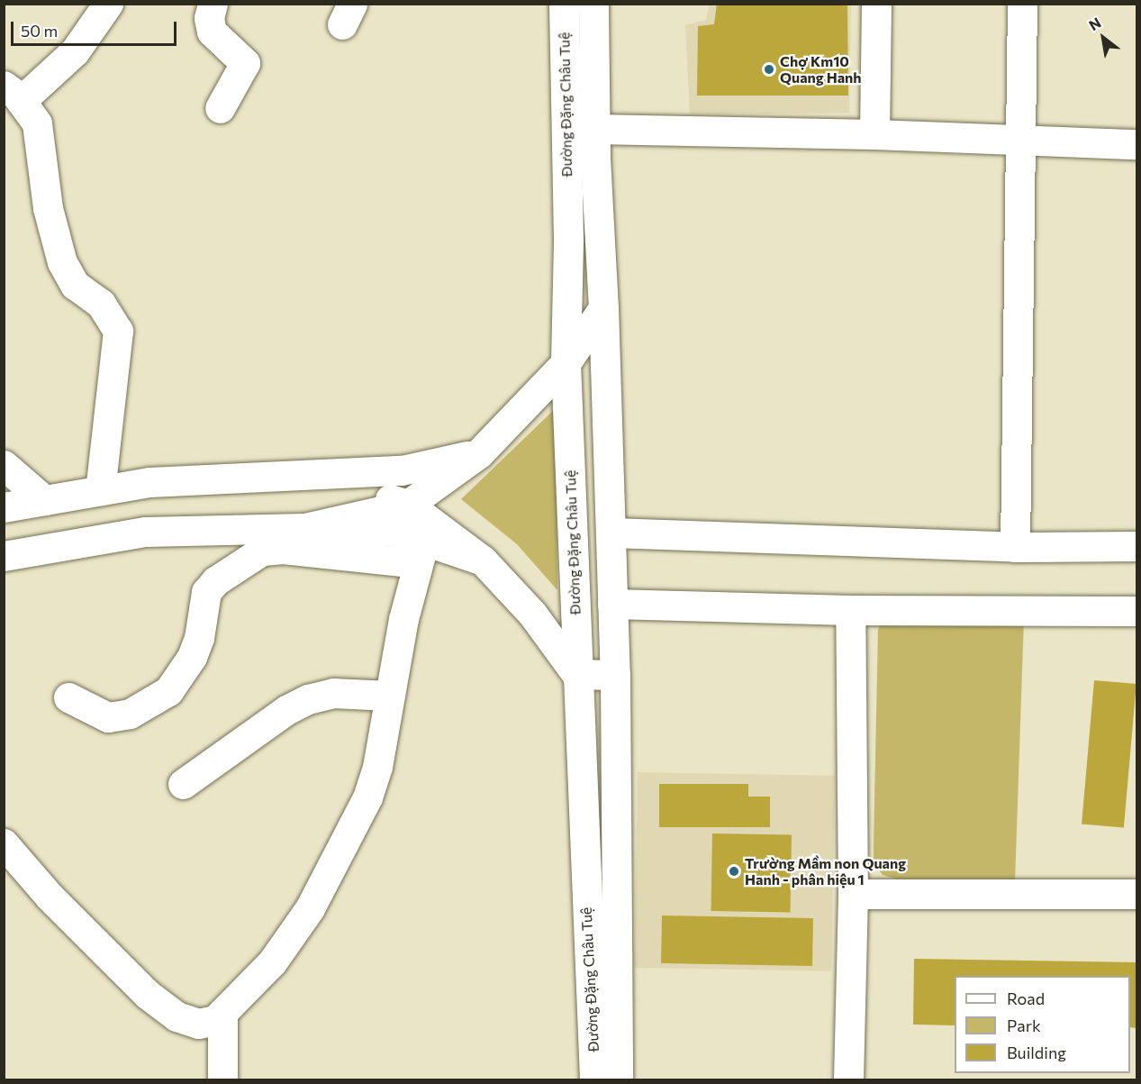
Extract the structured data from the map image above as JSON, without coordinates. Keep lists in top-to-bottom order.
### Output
{
  "streets": {
    "main road": ["Đường Đặng Châu Tuệ"]
  },
  "places": ["Chợ Km10 Quang Hanh", "Trường Mầm non Quang Hanh - phân hiệu 1"],
  "legend": ["Road", "Park", "Building"],
  "scale_bar": "50 m",
  "north": "top left"
}
